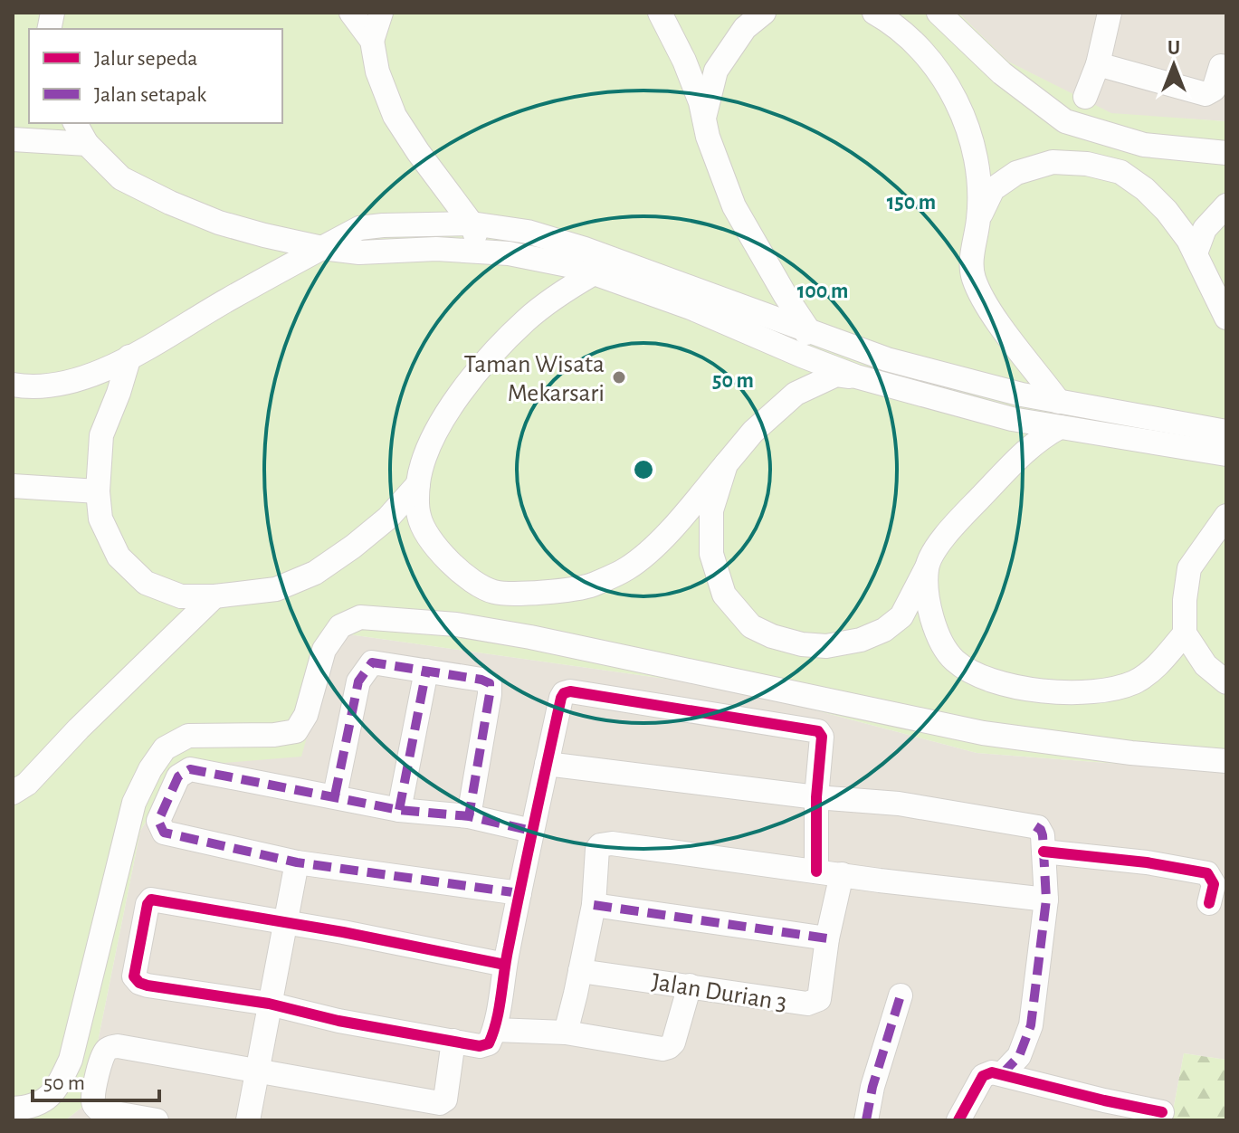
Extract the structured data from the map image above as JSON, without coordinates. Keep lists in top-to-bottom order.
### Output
{
  "streets": {
    "street": ["Jalan Durian 3"]
  },
  "places": ["Taman Wisata Mekarsari"],
  "legend": ["Jalur sepeda", "Jalan setapak"],
  "scale_bar": "50 m",
  "north": "top",
  "rings": ["150 m", "100 m", "50 m"]
}
